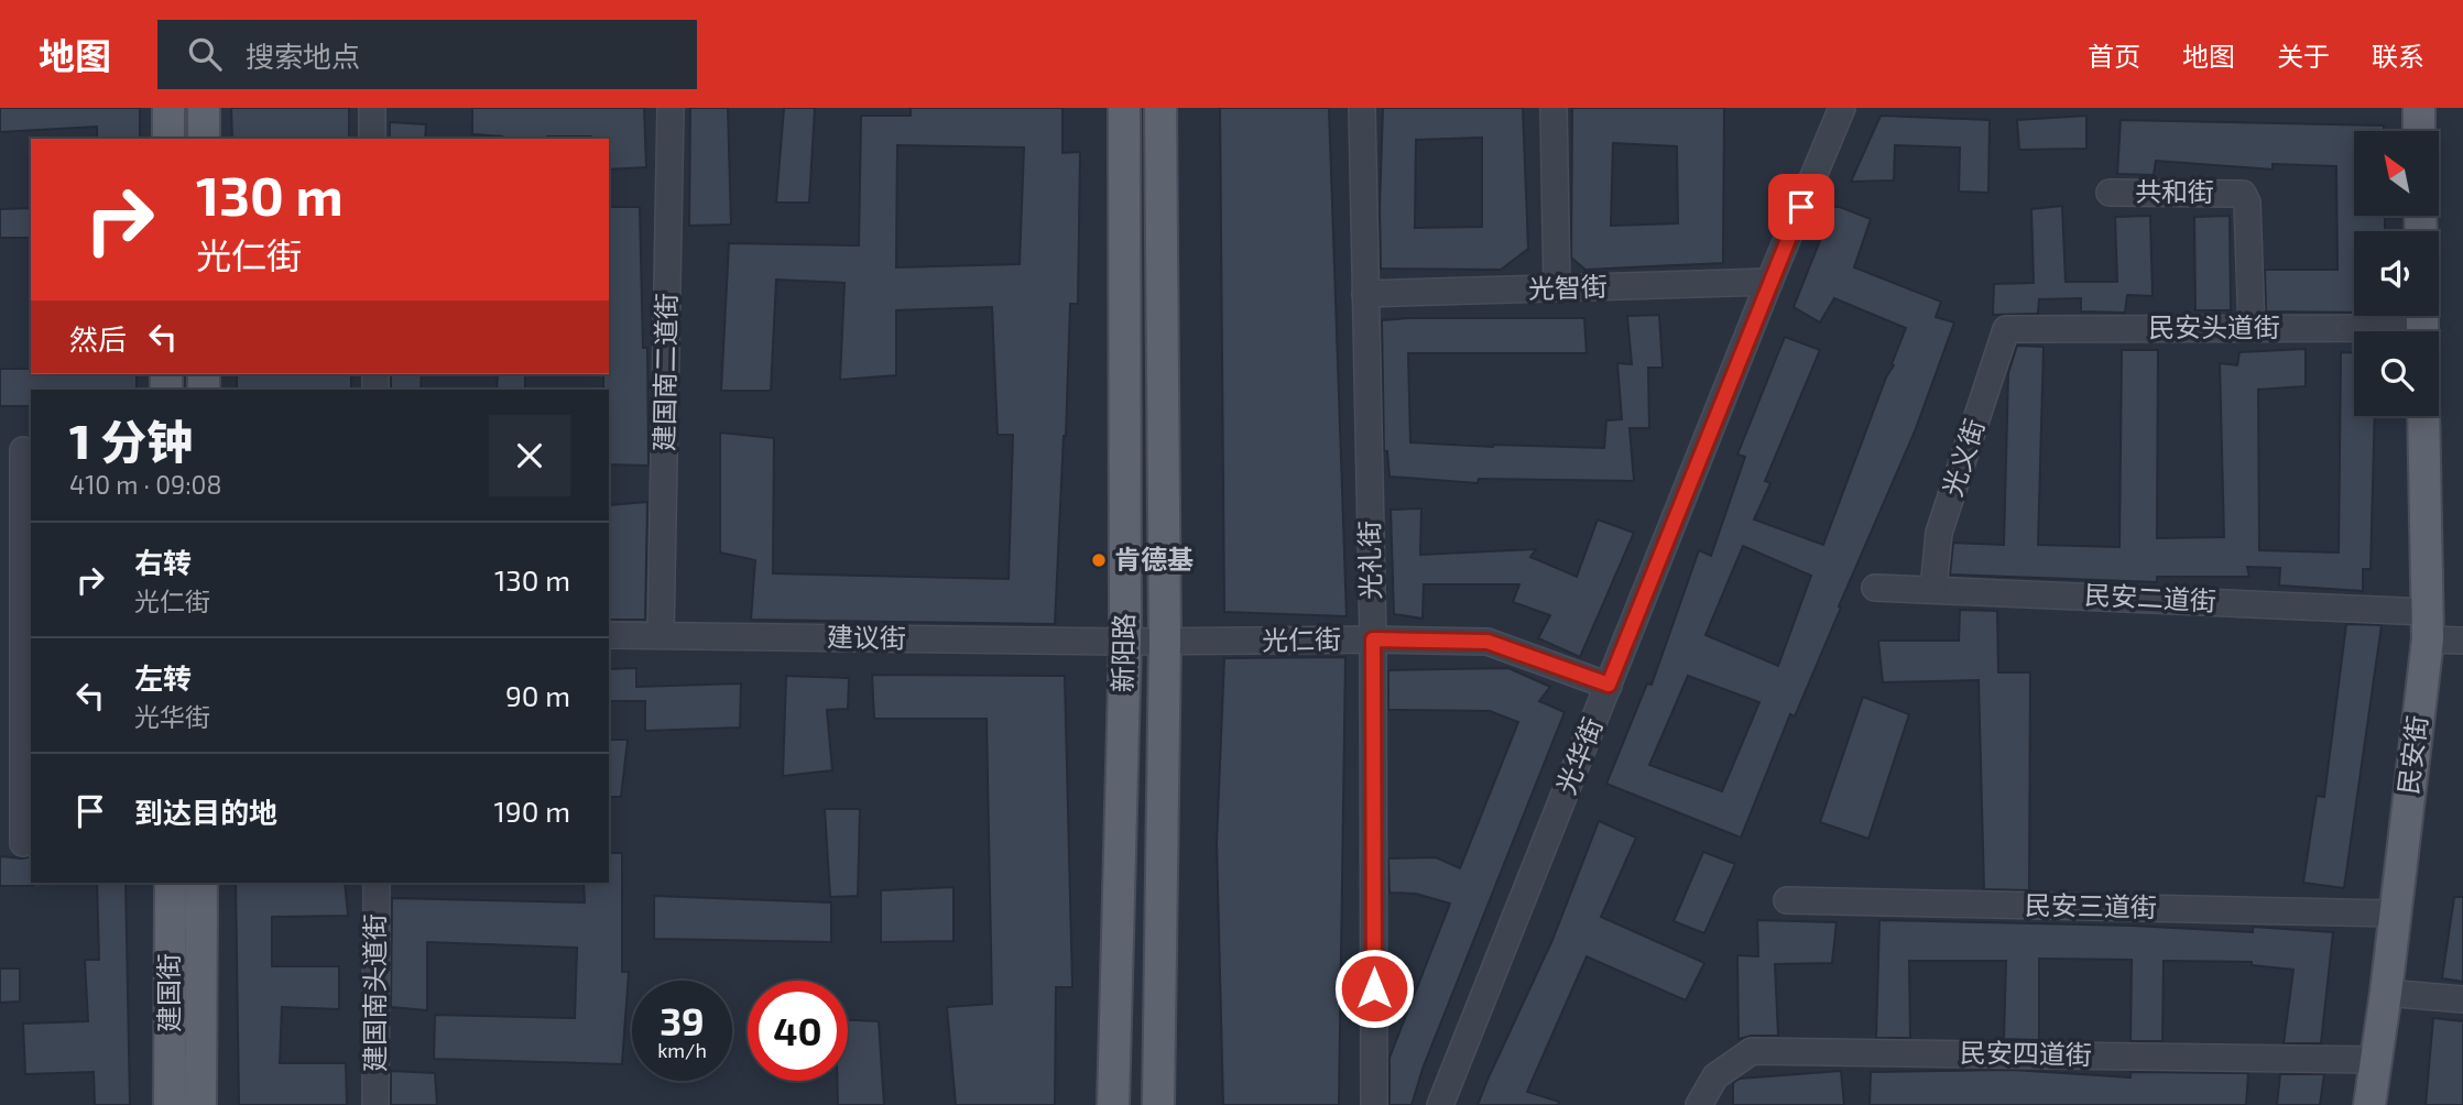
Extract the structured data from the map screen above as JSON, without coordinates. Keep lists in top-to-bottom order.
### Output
{
  "streets": {
    "main road": ["新阳路", "民安街", "建国街"],
    "street": [
      "共和街",
      "光智街",
      "民安头道街",
      "建国南二道街",
      "光义街",
      "光礼街",
      "民安二道街",
      "建议街",
      "光仁街",
      "光华街",
      "民安三道街",
      "建国南头道街",
      "民安四道街"
    ]
  },
  "crossings": [
    ["共和街", "民安头道街"],
    ["光智街", "光礼街"],
    ["光智街", "光华街"],
    ["民安头道街", "光义街"],
    ["建国南二道街", "建议街"],
    ["光义街", "民安二道街"],
    ["光礼街", "光仁街"],
    ["民安二道街", "民安街"],
    ["建议街", "光仁街"],
    ["建议街", "新阳路"],
    ["光仁街", "新阳路"],
    ["光仁街", "光华街"],
    ["民安街", "民安三道街"],
    ["民安街", "民安四道街"]
  ],
  "places": ["肯德基"],
  "north": "top left",
  "page": {
    "header": "地图",
    "search": "搜索地点",
    "nav": [
      "首页",
      "地图",
      "关于",
      "联系"
    ],
    "turn": ["130 m", "光仁街"],
    "then": "然后",
    "heading": ["1 分钟", "410 m · 09:08"],
    "list": [
      {
        "name": "右转",
        "note": "光仁街",
        "value": "130 m"
      },
      {
        "name": "左转",
        "note": "光华街",
        "value": "90 m"
      },
      {
        "name": "到达目的地",
        "value": "190 m"
      }
    ],
    "speed": "39 km/h",
    "limit": "40"
  }
}
